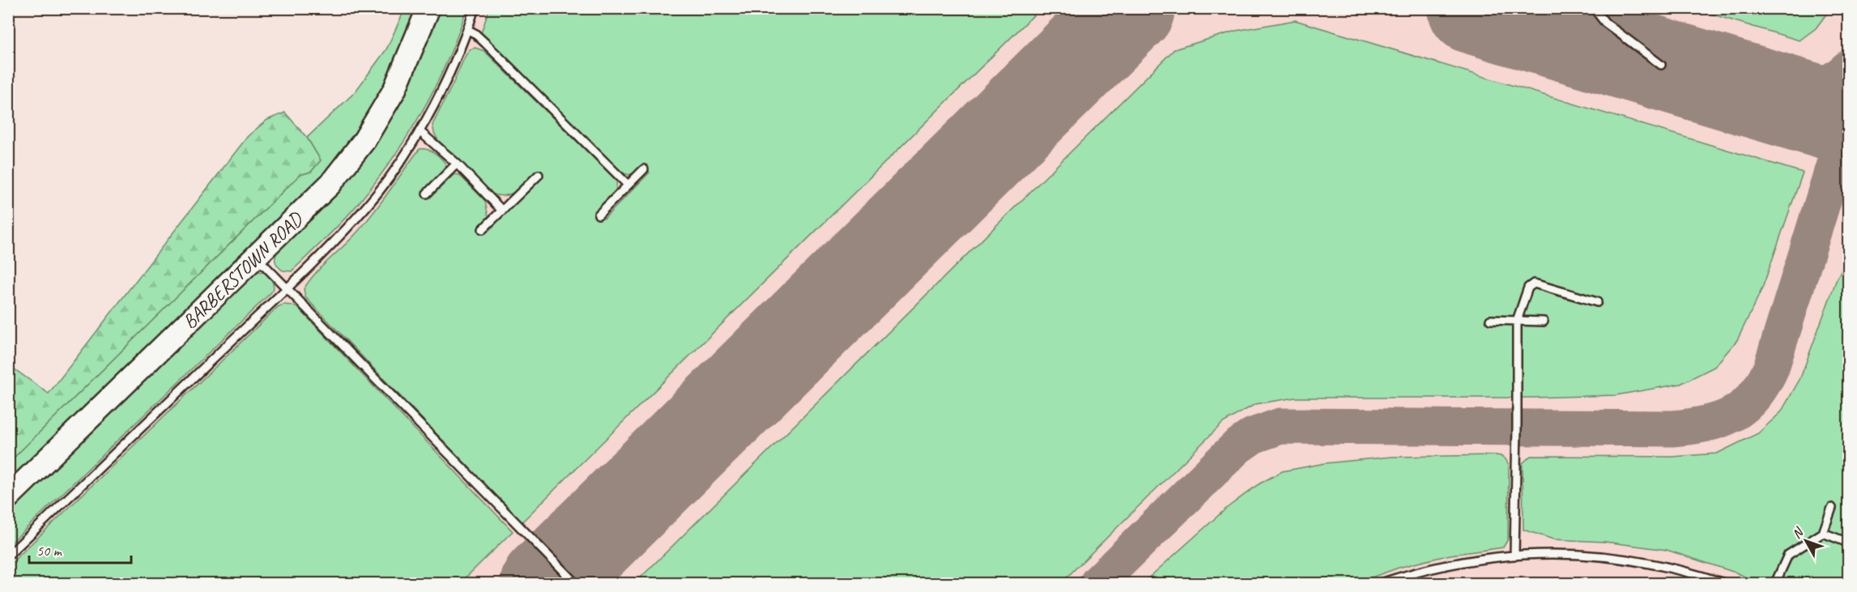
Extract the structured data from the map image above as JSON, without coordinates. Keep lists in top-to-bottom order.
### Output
{
  "streets": {
    "main road": ["BARBERSTOWN ROAD"]
  },
  "scale_bar": "50 m",
  "north": "top left"
}
